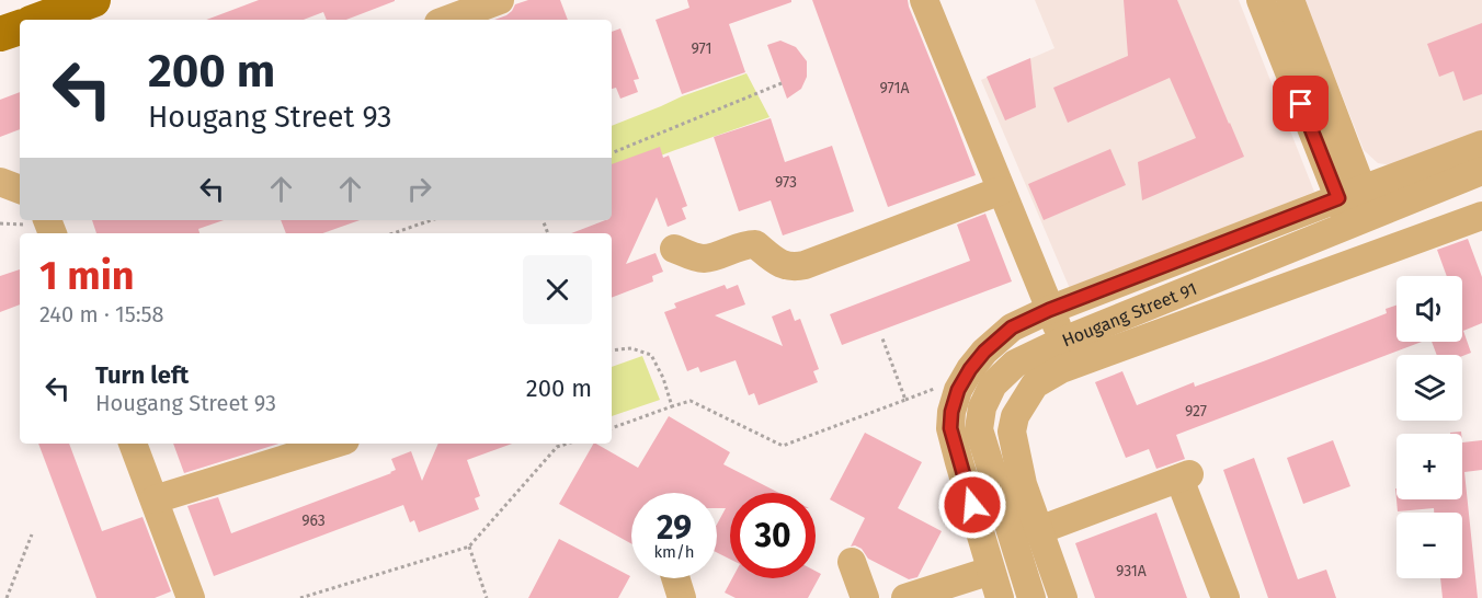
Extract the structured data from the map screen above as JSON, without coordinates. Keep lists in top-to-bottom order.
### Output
{
  "streets": {
    "street": ["Hougang Street 91"]
  },
  "house_numbers": [
    "971",
    "971A",
    "973",
    "927",
    "963",
    "931A"
  ],
  "page": {
    "turn": ["200 m", "Hougang Street 93"],
    "heading": ["1 min", "240 m · 15:58"],
    "map_buttons": ["+", "−"],
    "list": [
      {
        "name": "Turn left",
        "note": "Hougang Street 93",
        "value": "200 m"
      }
    ],
    "speed": "29 km/h",
    "limit": "30"
  }
}
